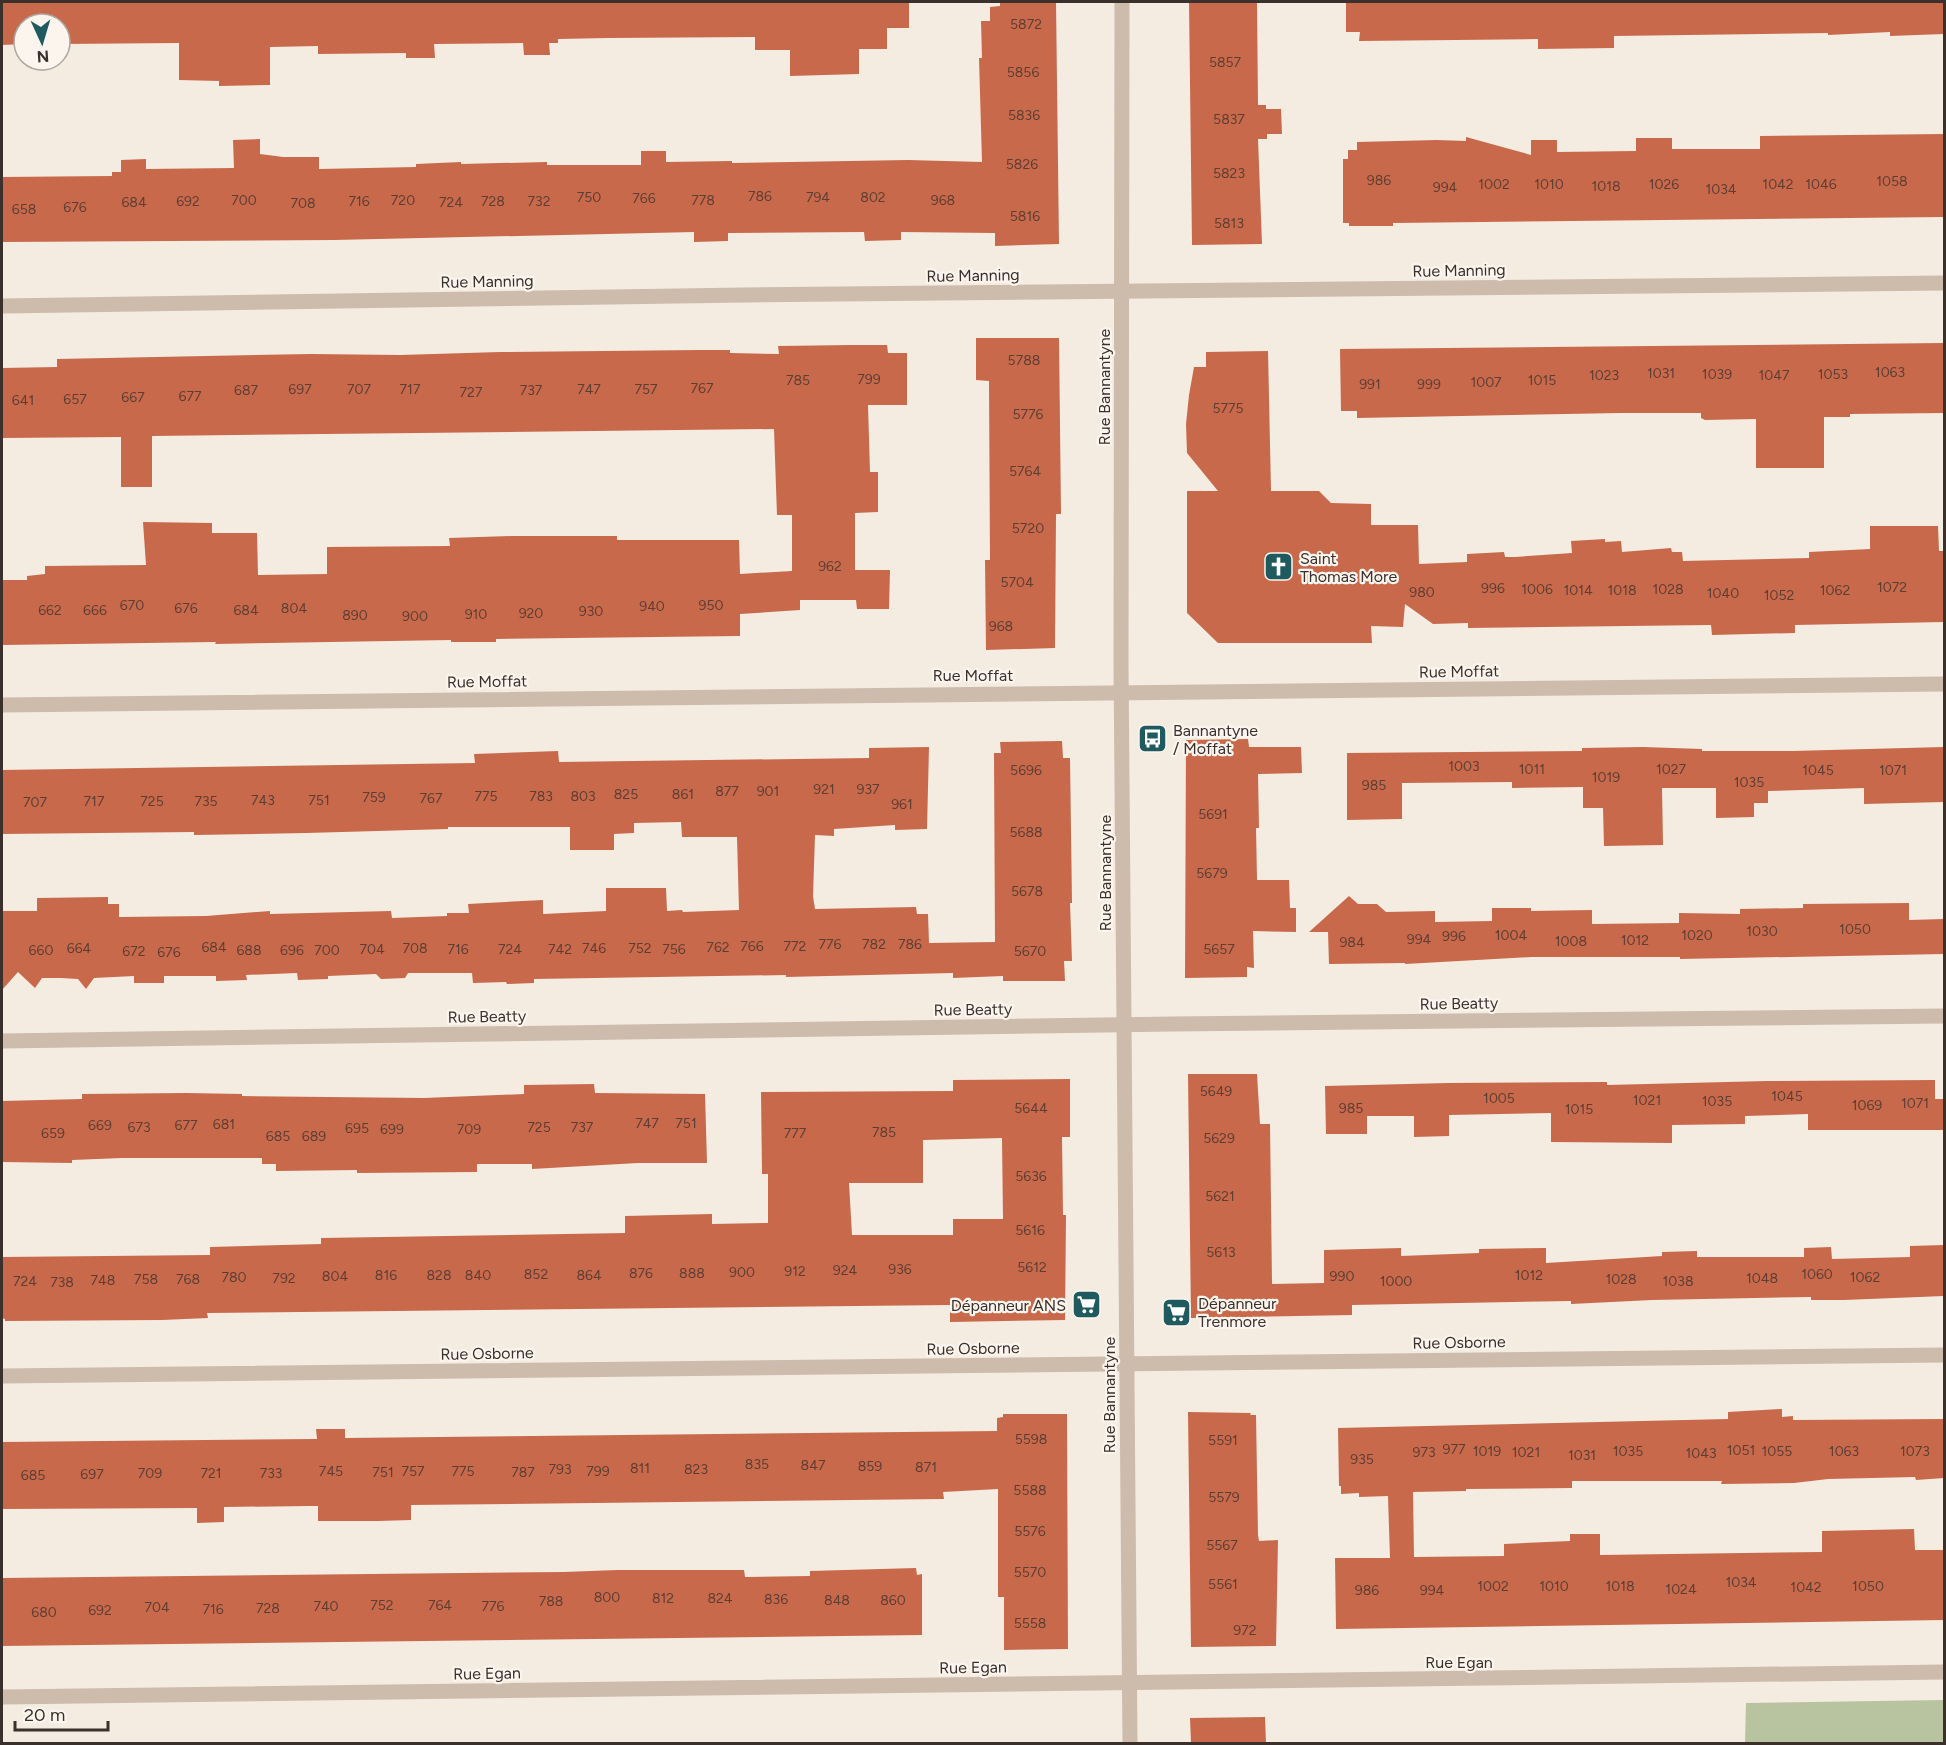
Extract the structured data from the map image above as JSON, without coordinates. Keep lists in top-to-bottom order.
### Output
{
  "streets": {
    "street": [
      "Rue Manning",
      "Rue Bannantyne",
      "Rue Moffat",
      "Rue Beatty",
      "Rue Osborne",
      "Rue Egan"
    ]
  },
  "crossings": [
    ["Rue Manning", "Rue Bannantyne"],
    ["Rue Bannantyne", "Rue Moffat"],
    ["Rue Bannantyne", "Rue Beatty"],
    ["Rue Bannantyne", "Rue Osborne"],
    ["Rue Bannantyne", "Rue Egan"]
  ],
  "places": {
    "church": ["Saint Thomas More"],
    "bus stop": ["Bannantyne / Moffat"],
    "supermarket": ["Dépanneur ANS", "Dépanneur Trenmore"]
  },
  "house_numbers": [
    "5872",
    "5857",
    "5856",
    "5836",
    "5837",
    "5826",
    "5823",
    "986",
    "1058",
    "1002",
    "1010",
    "1026",
    "1042",
    "1046",
    "1018",
    "994",
    "1034",
    "786",
    "750",
    "794",
    "802",
    "766",
    "700",
    "720",
    "778",
    "968",
    "692",
    "716",
    "728",
    "732",
    "684",
    "724",
    "708",
    "676",
    "658",
    "5816",
    "5813",
    "5788",
    "1063",
    "1031",
    "1039",
    "1053",
    "1023",
    "1047",
    "799",
    "785",
    "1015",
    "1007",
    "991",
    "999",
    "767",
    "697",
    "707",
    "717",
    "747",
    "757",
    "687",
    "737",
    "727",
    "677",
    "667",
    "657",
    "641",
    "5775",
    "5776",
    "5764",
    "5720",
    "962",
    "5704",
    "1072",
    "996",
    "1006",
    "1028",
    "1014",
    "1018",
    "1062",
    "980",
    "1040",
    "1052",
    "670",
    "950",
    "940",
    "676",
    "804",
    "662",
    "666",
    "684",
    "930",
    "920",
    "910",
    "890",
    "900",
    "968",
    "1003",
    "1011",
    "1027",
    "5696",
    "1045",
    "1071",
    "1019",
    "1035",
    "985",
    "921",
    "937",
    "877",
    "901",
    "825",
    "861",
    "775",
    "783",
    "803",
    "759",
    "767",
    "743",
    "751",
    "717",
    "725",
    "735",
    "707",
    "961",
    "5691",
    "5688",
    "5679",
    "5678",
    "1050",
    "1030",
    "1004",
    "1020",
    "996",
    "994",
    "1012",
    "1008",
    "984",
    "776",
    "782",
    "786",
    "766",
    "772",
    "684",
    "762",
    "664",
    "708",
    "746",
    "752",
    "704",
    "716",
    "724",
    "742",
    "756",
    "5657",
    "660",
    "688",
    "696",
    "700",
    "672",
    "5670",
    "676",
    "5649",
    "1045",
    "1005",
    "1021",
    "1035",
    "1071",
    "1069",
    "5644",
    "985",
    "1015",
    "747",
    "751",
    "681",
    "669",
    "677",
    "673",
    "725",
    "737",
    "695",
    "699",
    "709",
    "785",
    "659",
    "777",
    "685",
    "689",
    "5629",
    "5636",
    "5621",
    "5616",
    "5613",
    "5612",
    "936",
    "924",
    "912",
    "900",
    "876",
    "888",
    "852",
    "1060",
    "816",
    "828",
    "840",
    "864",
    "1012",
    "804",
    "990",
    "780",
    "1062",
    "792",
    "1048",
    "758",
    "768",
    "1028",
    "748",
    "724",
    "1000",
    "1038",
    "738",
    "5598",
    "5591",
    "977",
    "1051",
    "1019",
    "1035",
    "1055",
    "1063",
    "1073",
    "973",
    "1021",
    "1043",
    "1031",
    "935",
    "835",
    "847",
    "859",
    "871",
    "811",
    "793",
    "823",
    "745",
    "757",
    "775",
    "799",
    "751",
    "787",
    "709",
    "721",
    "733",
    "697",
    "685",
    "5588",
    "5579",
    "5576",
    "5567",
    "5570",
    "1034",
    "5561",
    "1002",
    "1010",
    "1018",
    "1050",
    "1042",
    "1024",
    "986",
    "994",
    "800",
    "812",
    "824",
    "836",
    "848",
    "860",
    "788",
    "752",
    "764",
    "740",
    "776",
    "704",
    "728",
    "716",
    "692",
    "680",
    "5558",
    "972"
  ],
  "scale_bar": "20 m",
  "north": "bottom"
}
